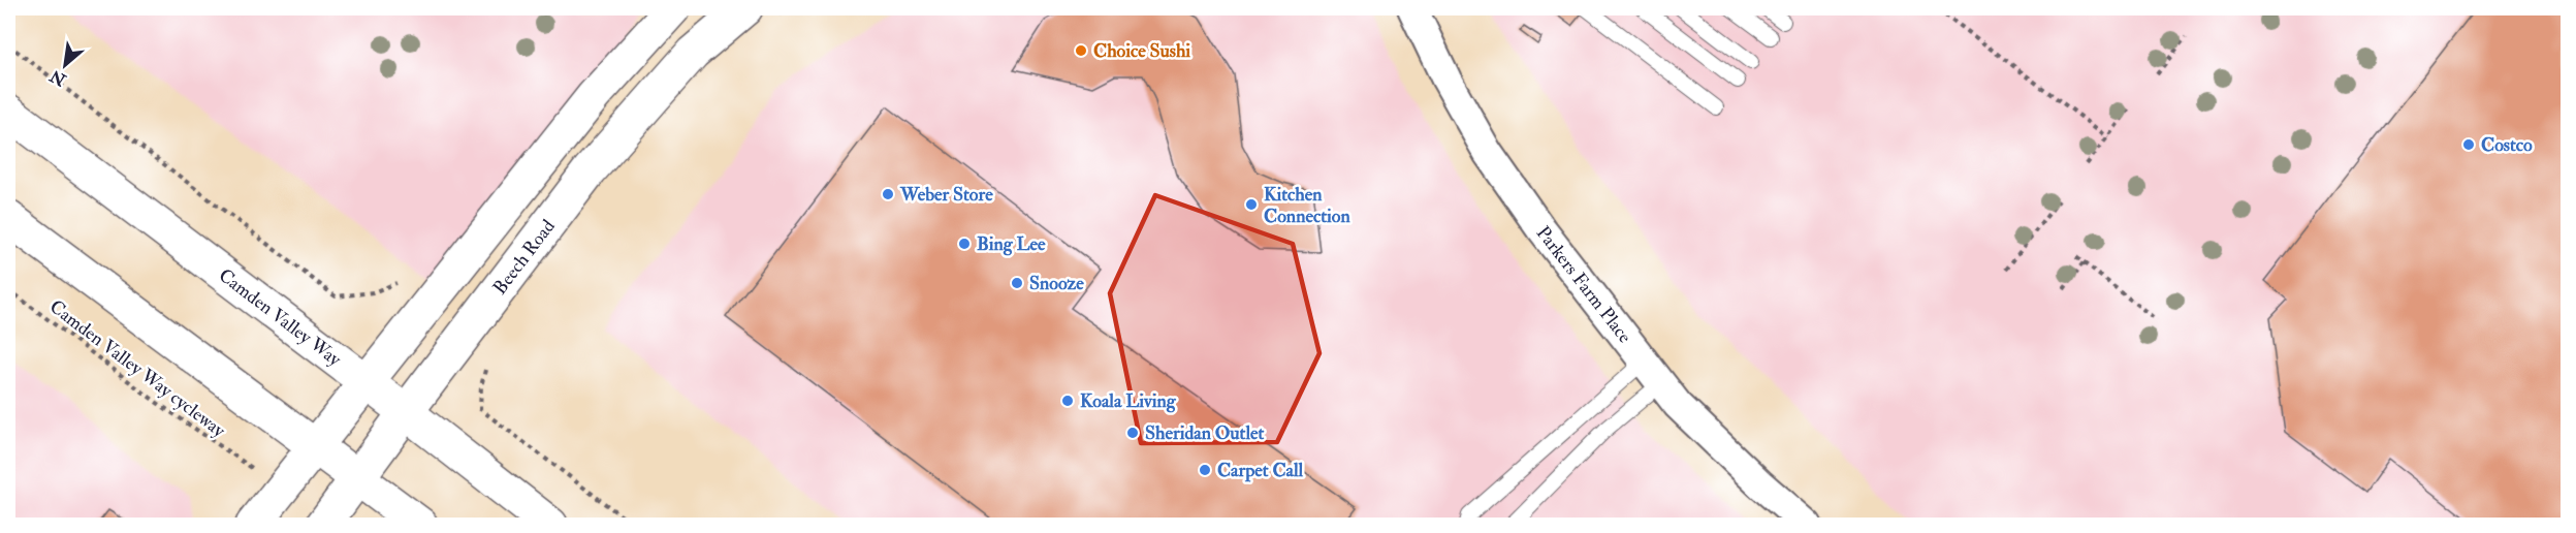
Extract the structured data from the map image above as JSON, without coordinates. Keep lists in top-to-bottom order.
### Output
{
  "streets": {
    "main road": ["Beech Road", "Camden Valley Way"],
    "street": ["Parkers Farm Place"],
    "path": ["Camden Valley Way cycleway"]
  },
  "crossings": [
    ["Beech Road", "Camden Valley Way"]
  ],
  "places": [
    "Choice Sushi",
    "Costco",
    "Weber Store",
    "Kitchen Connection",
    "Bing Lee",
    "Snooze",
    "Koala Living",
    "Sheridan Outlet",
    "Carpet Call"
  ],
  "north": "bottom left"
}
